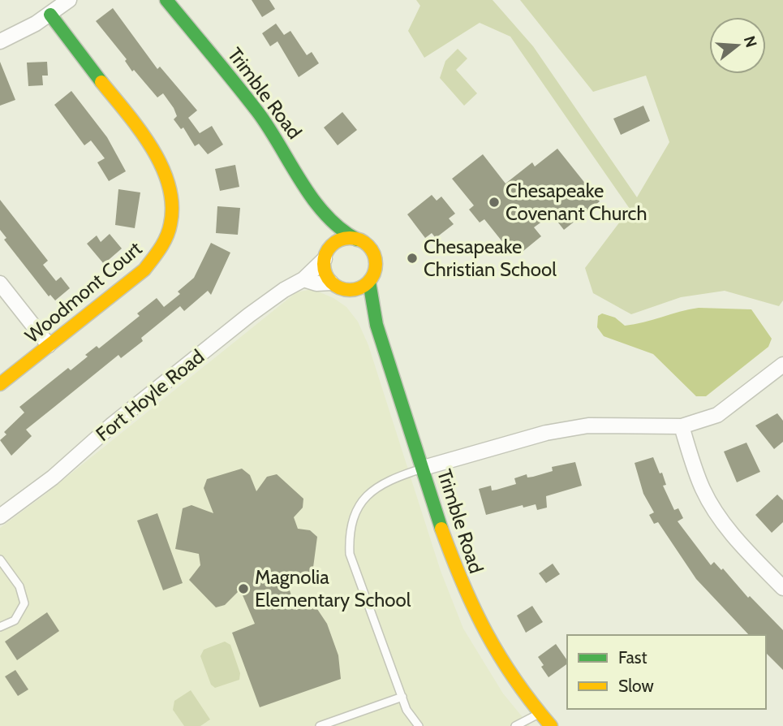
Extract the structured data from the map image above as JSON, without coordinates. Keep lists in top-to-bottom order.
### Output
{
  "streets": {
    "street": ["Trimble Road", "Woodmont Court", "Fort Hoyle Road"]
  },
  "crossings": [
    ["Trimble Road", "Fort Hoyle Road"]
  ],
  "places": ["Chesapeake Covenant Church", "Chesapeake Christian School", "Magnolia Elementary School"],
  "legend": ["Fast", "Slow"],
  "north": "right"
}
